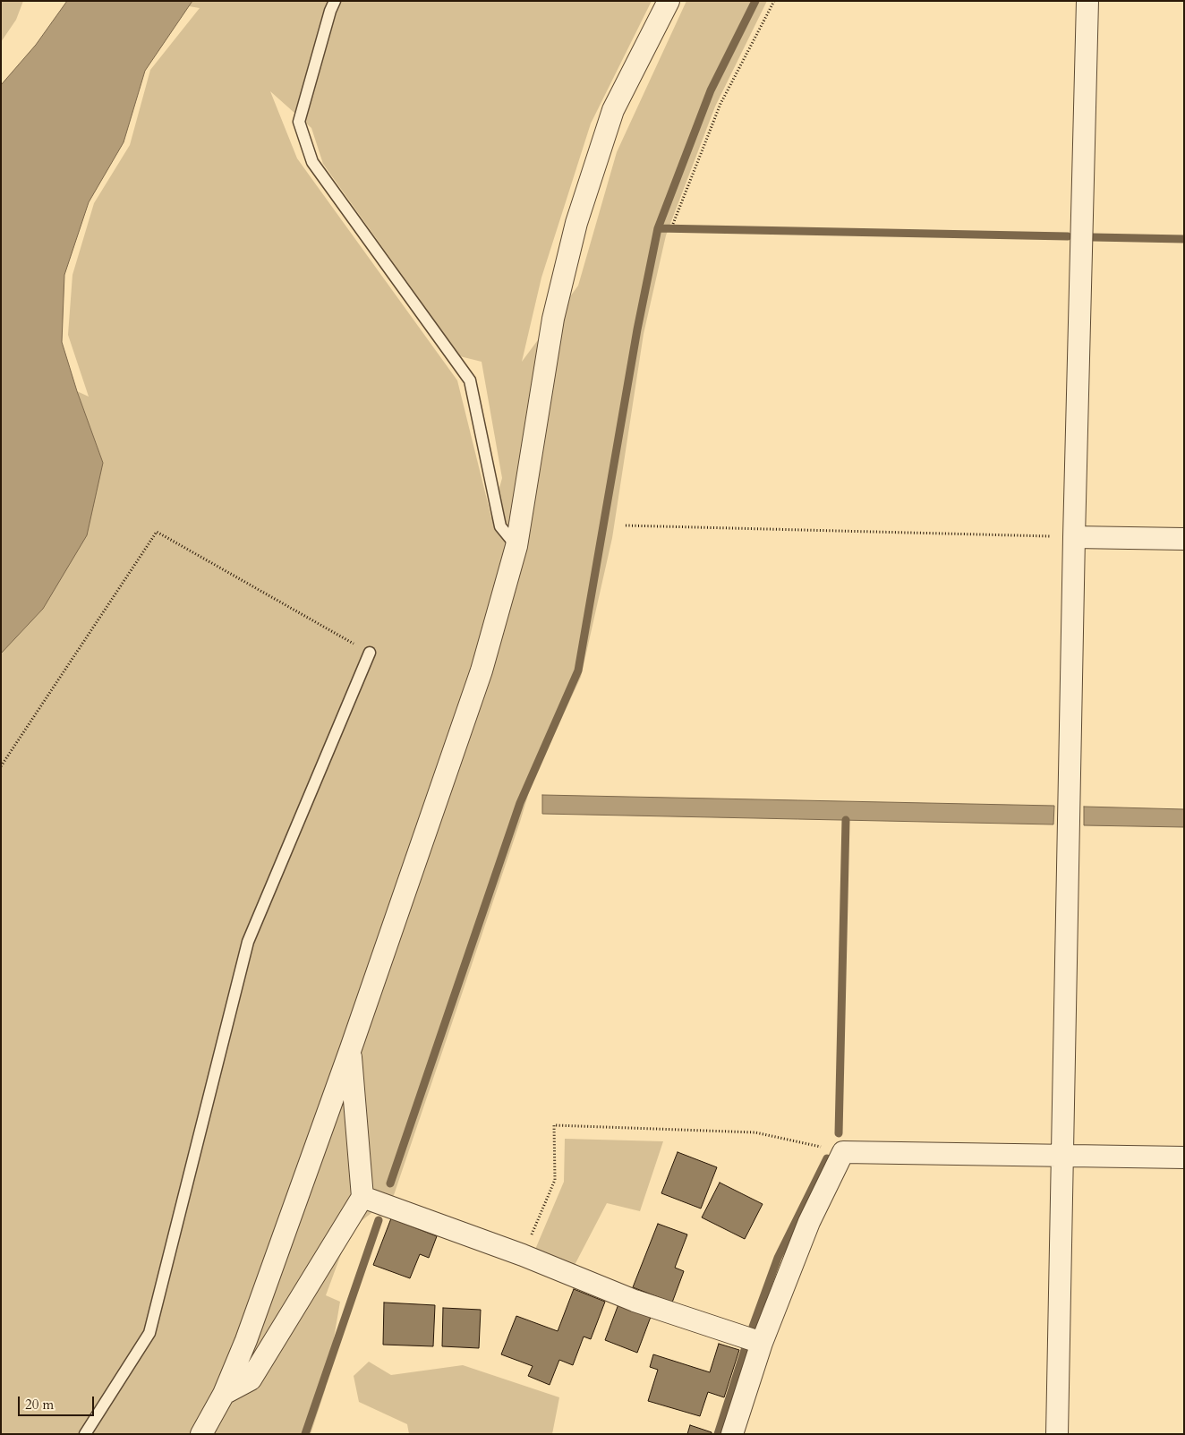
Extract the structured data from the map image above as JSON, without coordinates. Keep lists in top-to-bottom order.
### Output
{
  "scale_bar": "20 m"
}
